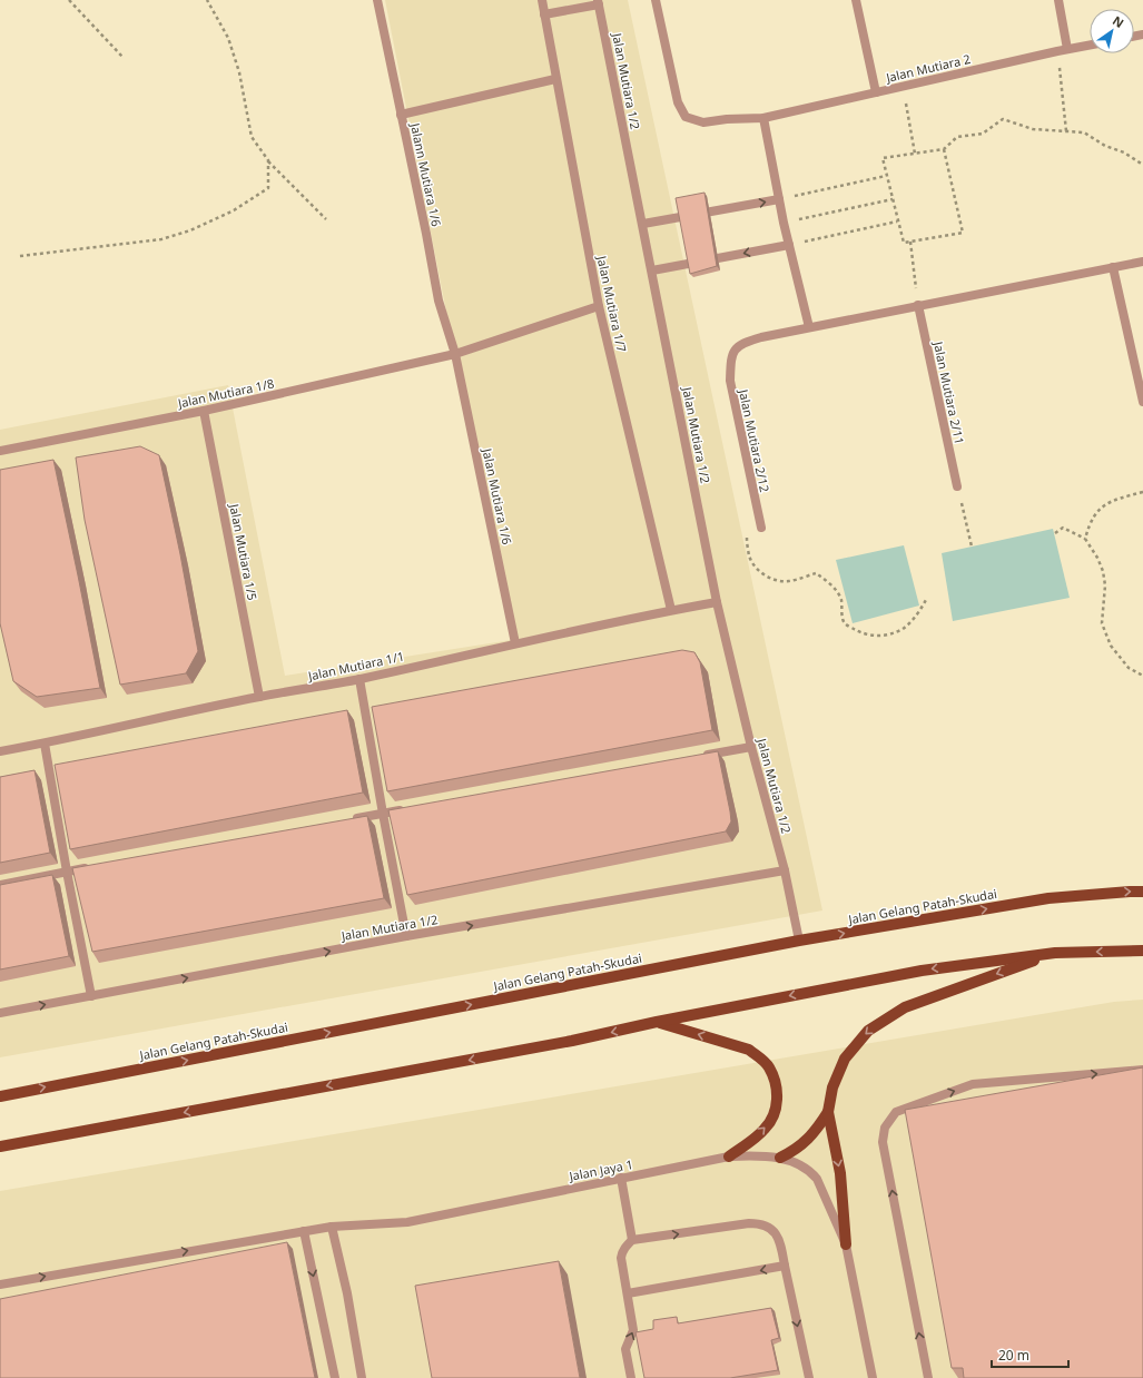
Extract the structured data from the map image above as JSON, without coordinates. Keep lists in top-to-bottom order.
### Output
{
  "streets": {
    "main road": ["Jalan Gelang Patah-Skudai"],
    "street": [
      "Jalan Mutiara 2",
      "Jalan Mutiara 1/2",
      "Jalann Mutiara 1/6",
      "Jalan Mutiara 1/7",
      "Jalan Mutiara 1/8",
      "Jalan Mutiara 2/11",
      "Jalan Mutiara 2/12",
      "Jalan Mutiara 1/6",
      "Jalan Mutiara 1/5",
      "Jalan Mutiara 1/1",
      "Jalan Jaya 1"
    ]
  },
  "crossings": [
    ["Jalan Mutiara 1/2", "Jalan Mutiara 1/1"],
    ["Jalan Mutiara 1/2", "Jalan Gelang Patah-Skudai"],
    ["Jalann Mutiara 1/6", "Jalan Mutiara 1/8"],
    ["Jalann Mutiara 1/6", "Jalan Mutiara 1/6"],
    ["Jalan Mutiara 1/7", "Jalan Mutiara 1/8"],
    ["Jalan Mutiara 1/7", "Jalan Mutiara 1/1"],
    ["Jalan Mutiara 1/8", "Jalan Mutiara 1/6"],
    ["Jalan Mutiara 1/8", "Jalan Mutiara 1/5"],
    ["Jalan Mutiara 1/6", "Jalan Mutiara 1/1"],
    ["Jalan Mutiara 1/5", "Jalan Mutiara 1/1"]
  ],
  "one_way": ["Jalan Mutiara 1/2"],
  "scale_bar": "20 m",
  "north": "top right"
}
